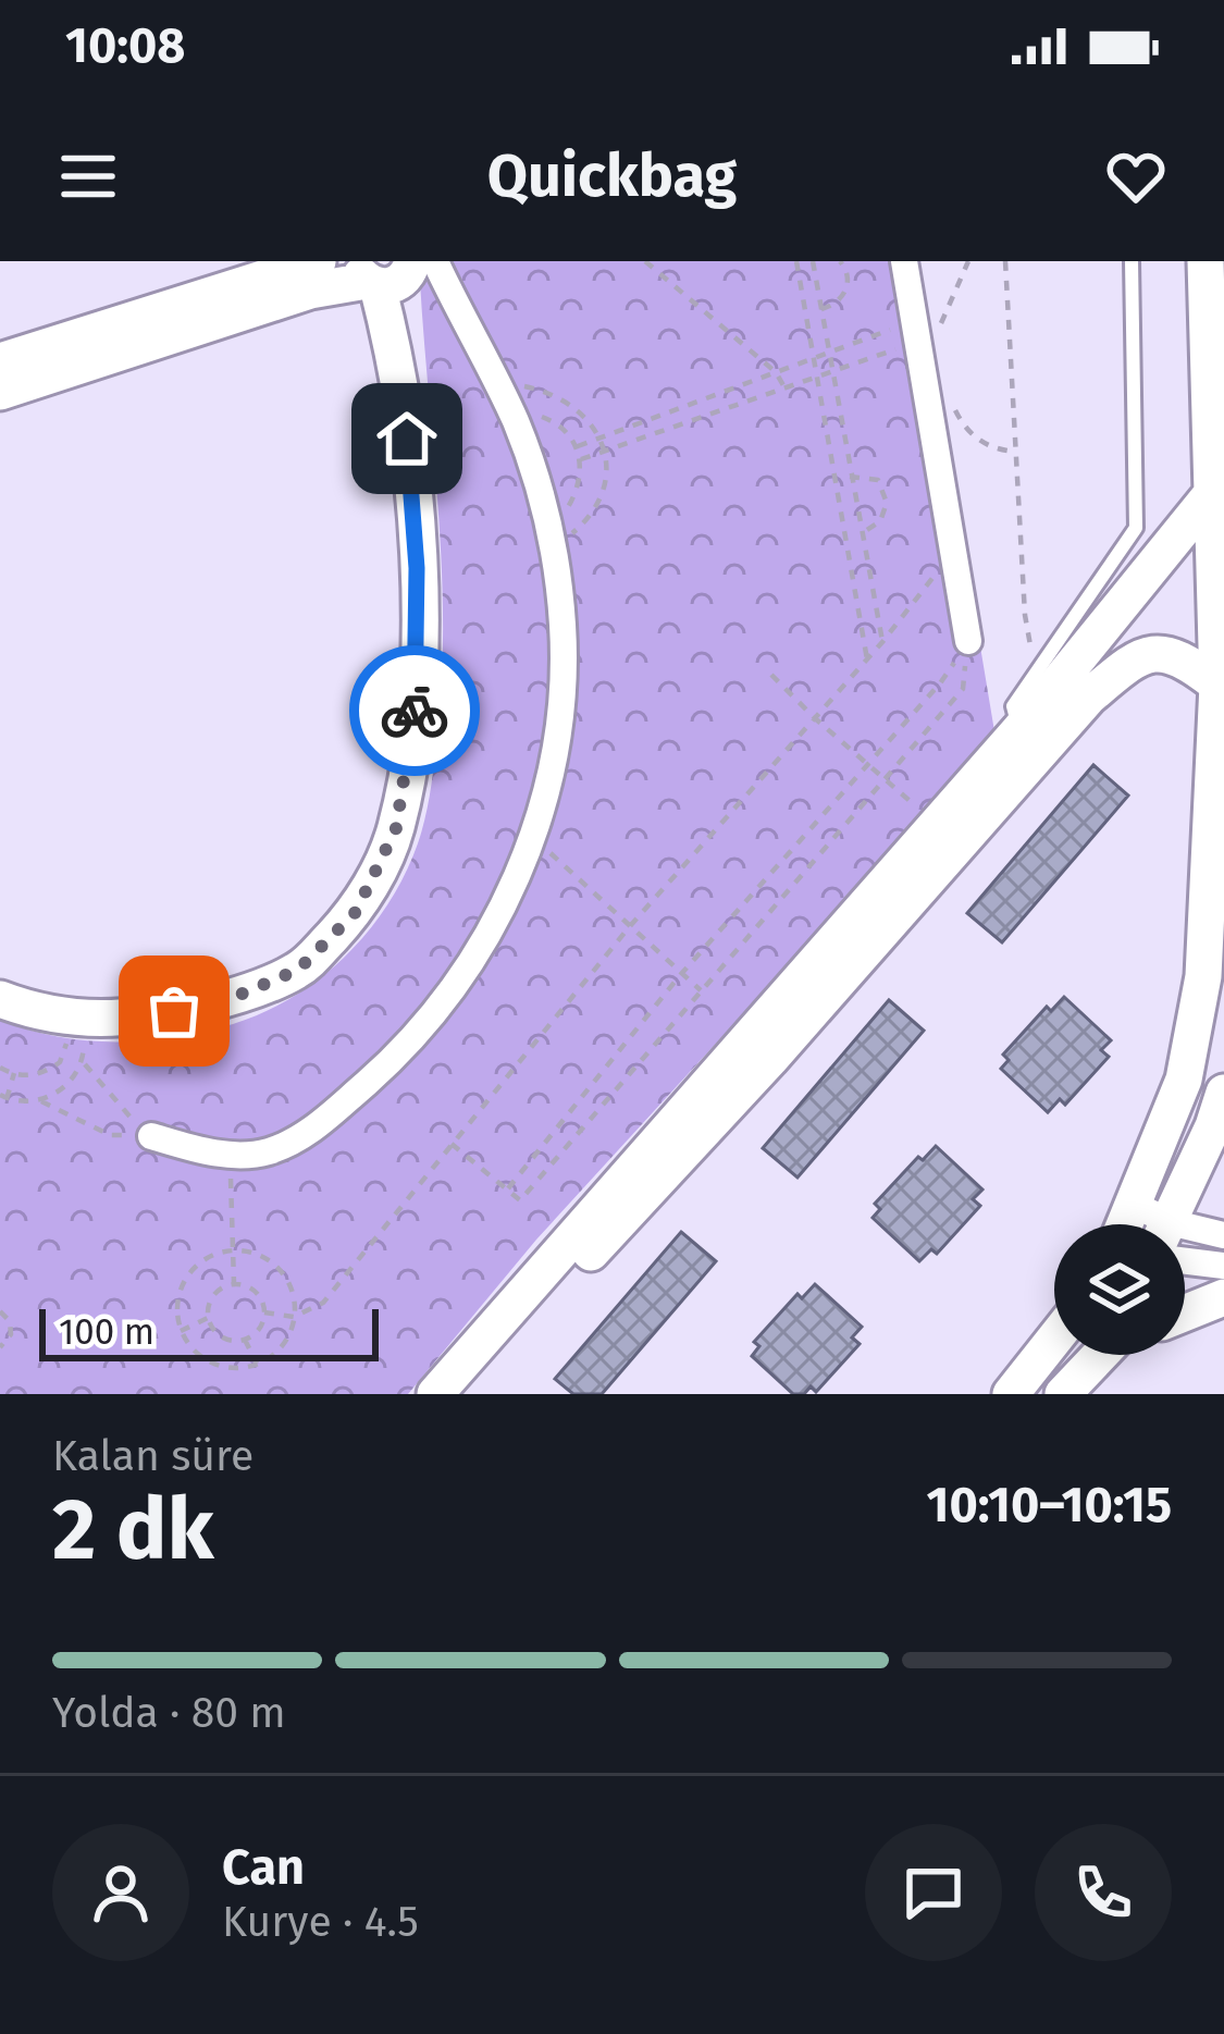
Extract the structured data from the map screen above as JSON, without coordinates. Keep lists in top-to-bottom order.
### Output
{
  "scale_bar": "100 m",
  "page": {
    "status": "10:08",
    "header": "Quickbag",
    "scale": "100 m",
    "heading": ["2 dk", "Kalan süre", "10:10–10:15"],
    "panel": ["Can", "Kurye · 4.5"],
    "bar": "Yolda · 80 m"
  }
}
